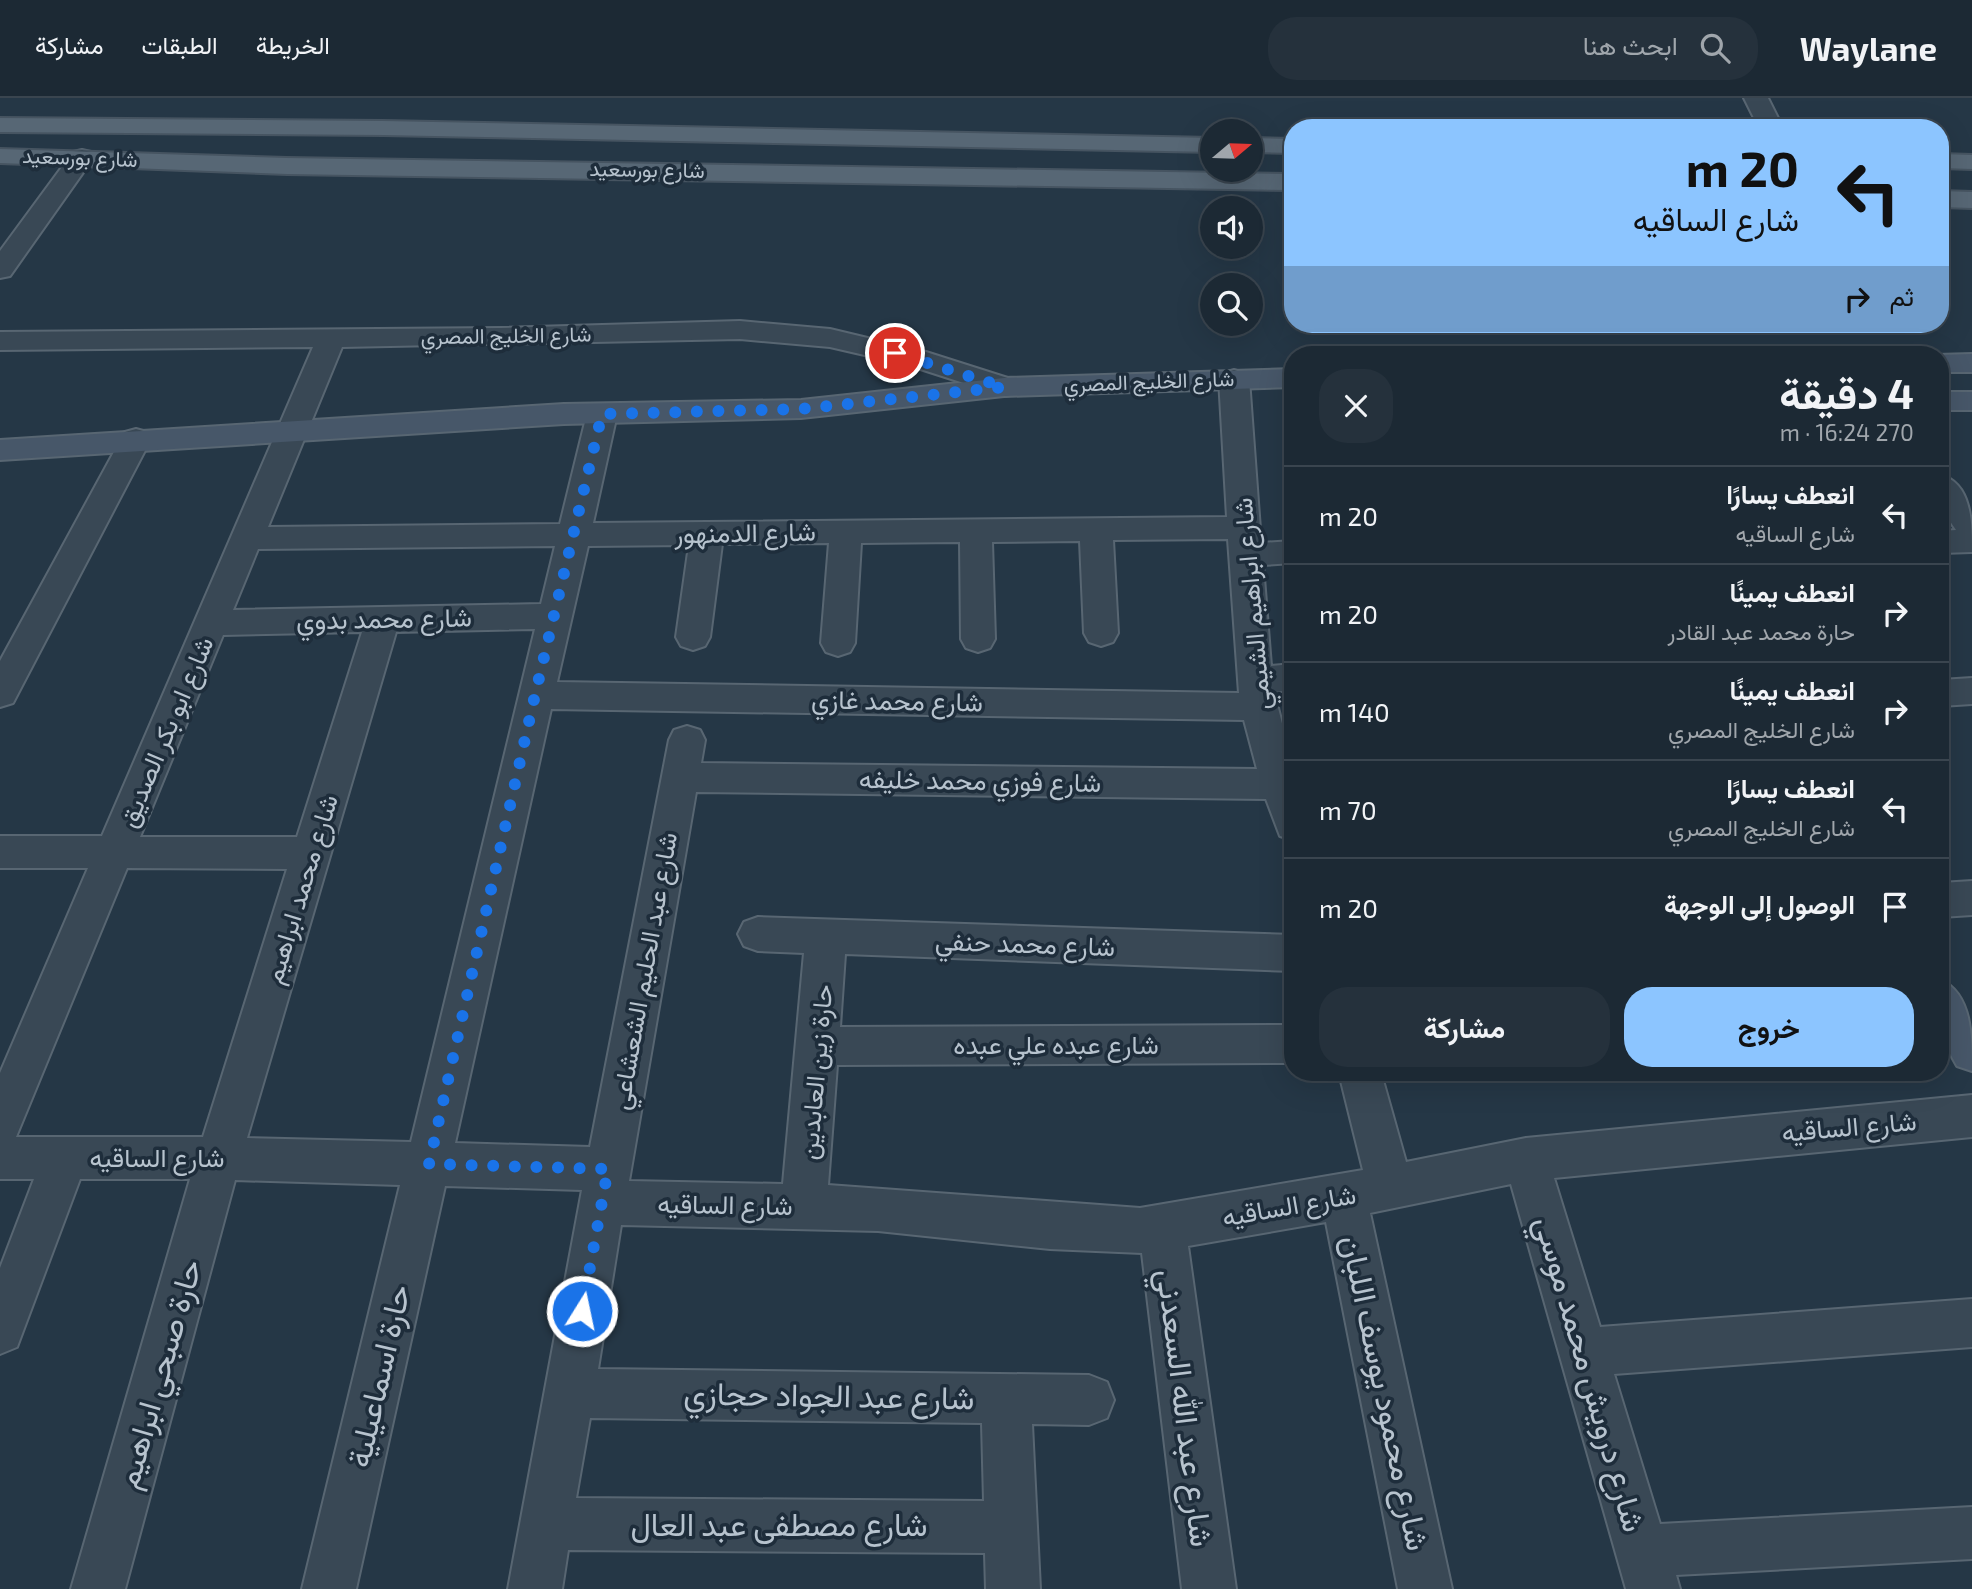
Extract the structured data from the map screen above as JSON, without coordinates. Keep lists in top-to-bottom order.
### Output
{
  "streets": {
    "main road": ["شارع بورسعيد"],
    "street": [
      "شارع الخليج المصري",
      "شارع الدمنهور",
      "شارع ابراهيم الشيمي",
      "شارع محمد بدوي",
      "شارع محمد غازي",
      "شارع ابو بكر الصديق",
      "شارع فوزي محمد خليفه",
      "شارع محمد ابراهيم",
      "شارع محمد حنفي",
      "شارع عبد الحليم الشعشاعي",
      "شارع عبده علي عبده",
      "حارة زين العابدين",
      "شارع الساقيه",
      "حارة صبحي ابراهيم",
      "شارع درويش محمد موسي",
      "حارة اسماعيلية",
      "شارع محمود يوسف اللبان",
      "شارع عبد الجواد حجازي",
      "شارع عبد الله السعدني",
      "شارع مصطفى عبد العال"
    ]
  },
  "crossings": [
    ["شارع الخليج المصري", "شارع ابراهيم الشيمي"],
    ["شارع الخليج المصري", "شارع ابو بكر الصديق"],
    ["شارع الخليج المصري", "حارة اسماعيلية"],
    ["شارع الدمنهور", "شارع ابراهيم الشيمي"],
    ["شارع الدمنهور", "شارع ابو بكر الصديق"],
    ["شارع الدمنهور", "حارة اسماعيلية"],
    ["شارع ابراهيم الشيمي", "شارع محمد غازي"],
    ["شارع محمد بدوي", "شارع ابو بكر الصديق"],
    ["شارع محمد بدوي", "شارع محمد ابراهيم"],
    ["شارع محمد بدوي", "حارة اسماعيلية"],
    ["شارع محمد غازي", "حارة اسماعيلية"],
    ["شارع فوزي محمد خليفه", "شارع عبد الحليم الشعشاعي"],
    ["شارع محمد ابراهيم", "شارع الساقيه"],
    ["شارع محمد ابراهيم", "حارة صبحي ابراهيم"],
    ["شارع محمد حنفي", "حارة زين العابدين"],
    ["شارع عبد الحليم الشعشاعي", "شارع الساقيه"],
    ["شارع عبد الحليم الشعشاعي", "شارع عبد الجواد حجازي"],
    ["شارع عبد الحليم الشعشاعي", "شارع مصطفى عبد العال"],
    ["شارع عبده علي عبده", "حارة زين العابدين"],
    ["حارة زين العابدين", "شارع الساقيه"],
    ["شارع الساقيه", "حارة صبحي ابراهيم"],
    ["شارع الساقيه", "شارع درويش محمد موسي"],
    ["شارع الساقيه", "حارة اسماعيلية"],
    ["شارع الساقيه", "شارع محمود يوسف اللبان"],
    ["شارع الساقيه", "شارع عبد الله السعدني"]
  ],
  "north": "right",
  "page": {
    "header": "Waylane",
    "search": "ابحث هنا",
    "nav": ["الخريطة", "الطبقات", "مشاركة"],
    "turn": ["20 m", "شارع الساقيه"],
    "then": "ثم",
    "heading": ["4 دقيقة", "270 m · 16:24"],
    "list": [
      {
        "name": "انعطف يسارًا",
        "note": "شارع الساقيه",
        "value": "20 m"
      },
      {
        "name": "انعطف يمينًا",
        "note": "حارة محمد عبد القادر",
        "value": "20 m"
      },
      {
        "name": "انعطف يمينًا",
        "note": "شارع الخليج المصري",
        "value": "140 m"
      },
      {
        "name": "انعطف يسارًا",
        "note": "شارع الخليج المصري",
        "value": "70 m"
      },
      {
        "name": "الوصول إلى الوجهة",
        "value": "20 m"
      }
    ],
    "buttons": ["خروج", "مشاركة"]
  }
}
